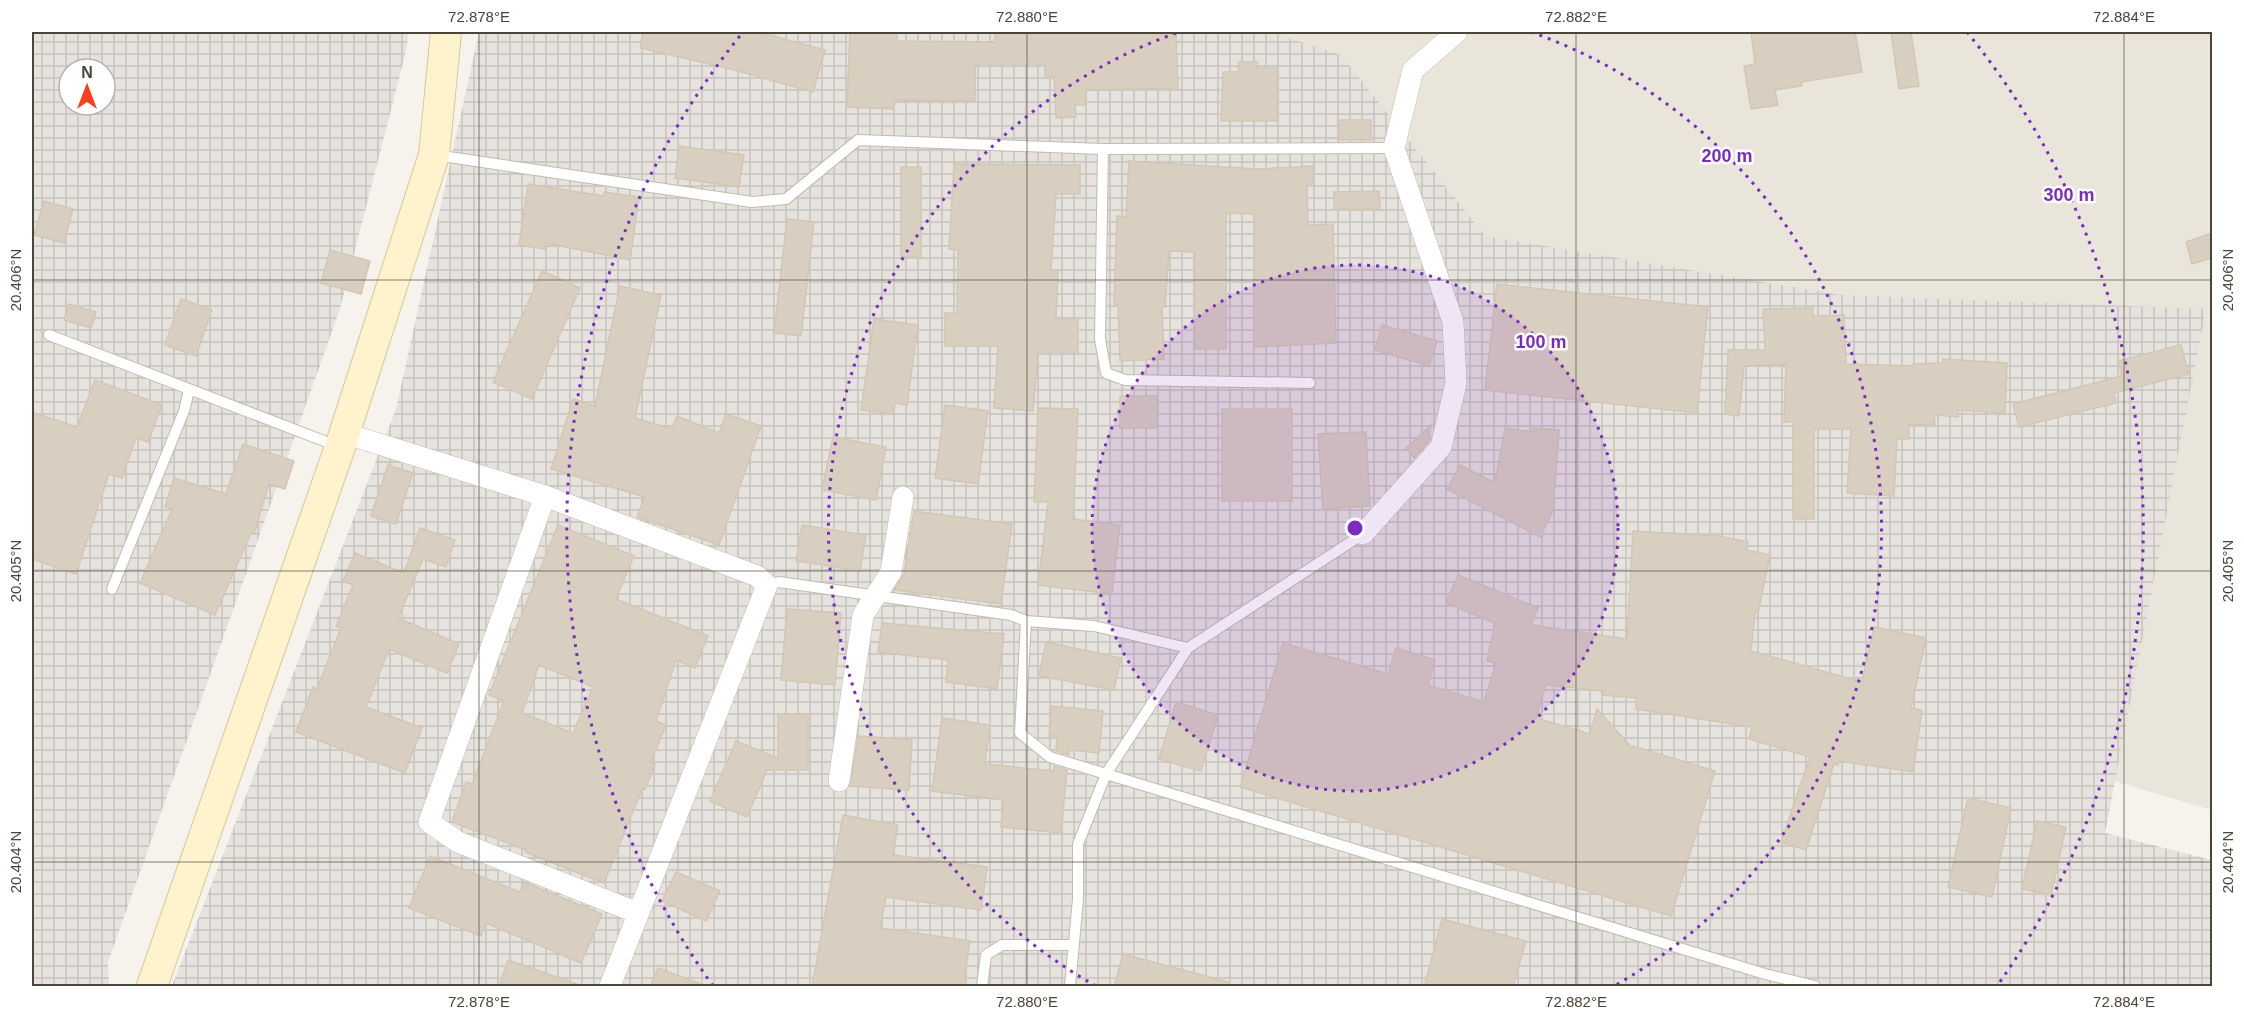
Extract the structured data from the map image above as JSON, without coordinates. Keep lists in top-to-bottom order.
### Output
{
  "north": "top",
  "coordinates": [
    "72.878°E",
    "72.880°E",
    "72.882°E",
    "72.884°E",
    "20.406°N",
    "20.405°N",
    "20.404°N"
  ],
  "rings": ["200 m", "300 m", "100 m"]
}
